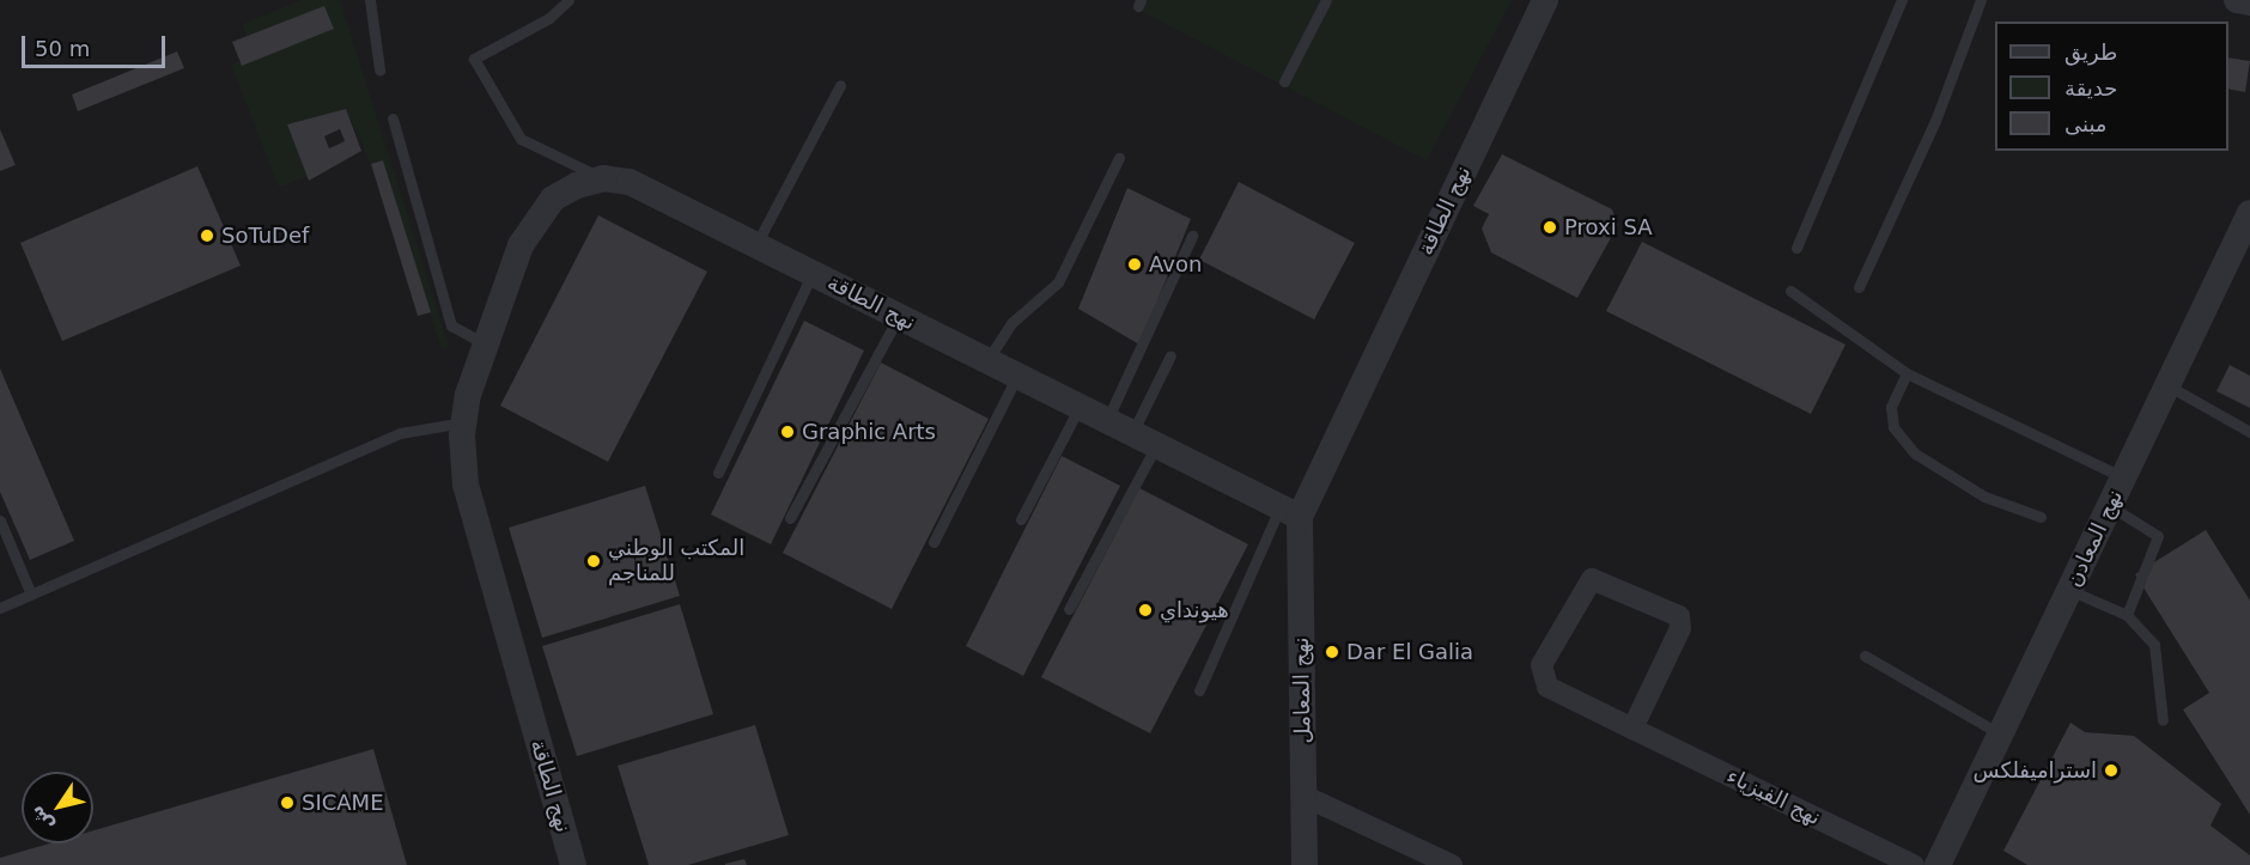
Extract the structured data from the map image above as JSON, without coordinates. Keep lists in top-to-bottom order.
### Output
{
  "streets": {
    "street": [
      "نهج الطاقة",
      "نهج المعادن",
      "نهج المعامل",
      "نهج الفيزياء"
    ]
  },
  "crossings": [
    ["نهج الطاقة", "نهج المعامل"]
  ],
  "places": [
    "Proxi SA",
    "SoTuDef",
    "Avon",
    "Graphic Arts",
    "المكتب الوطني للمناجم",
    "هيونداي",
    "Dar El Galia",
    "استراميفلكس",
    "SICAME"
  ],
  "legend": ["طريق", "حديقة", "مبنى"],
  "scale_bar": "50 m",
  "north": "bottom left"
}
